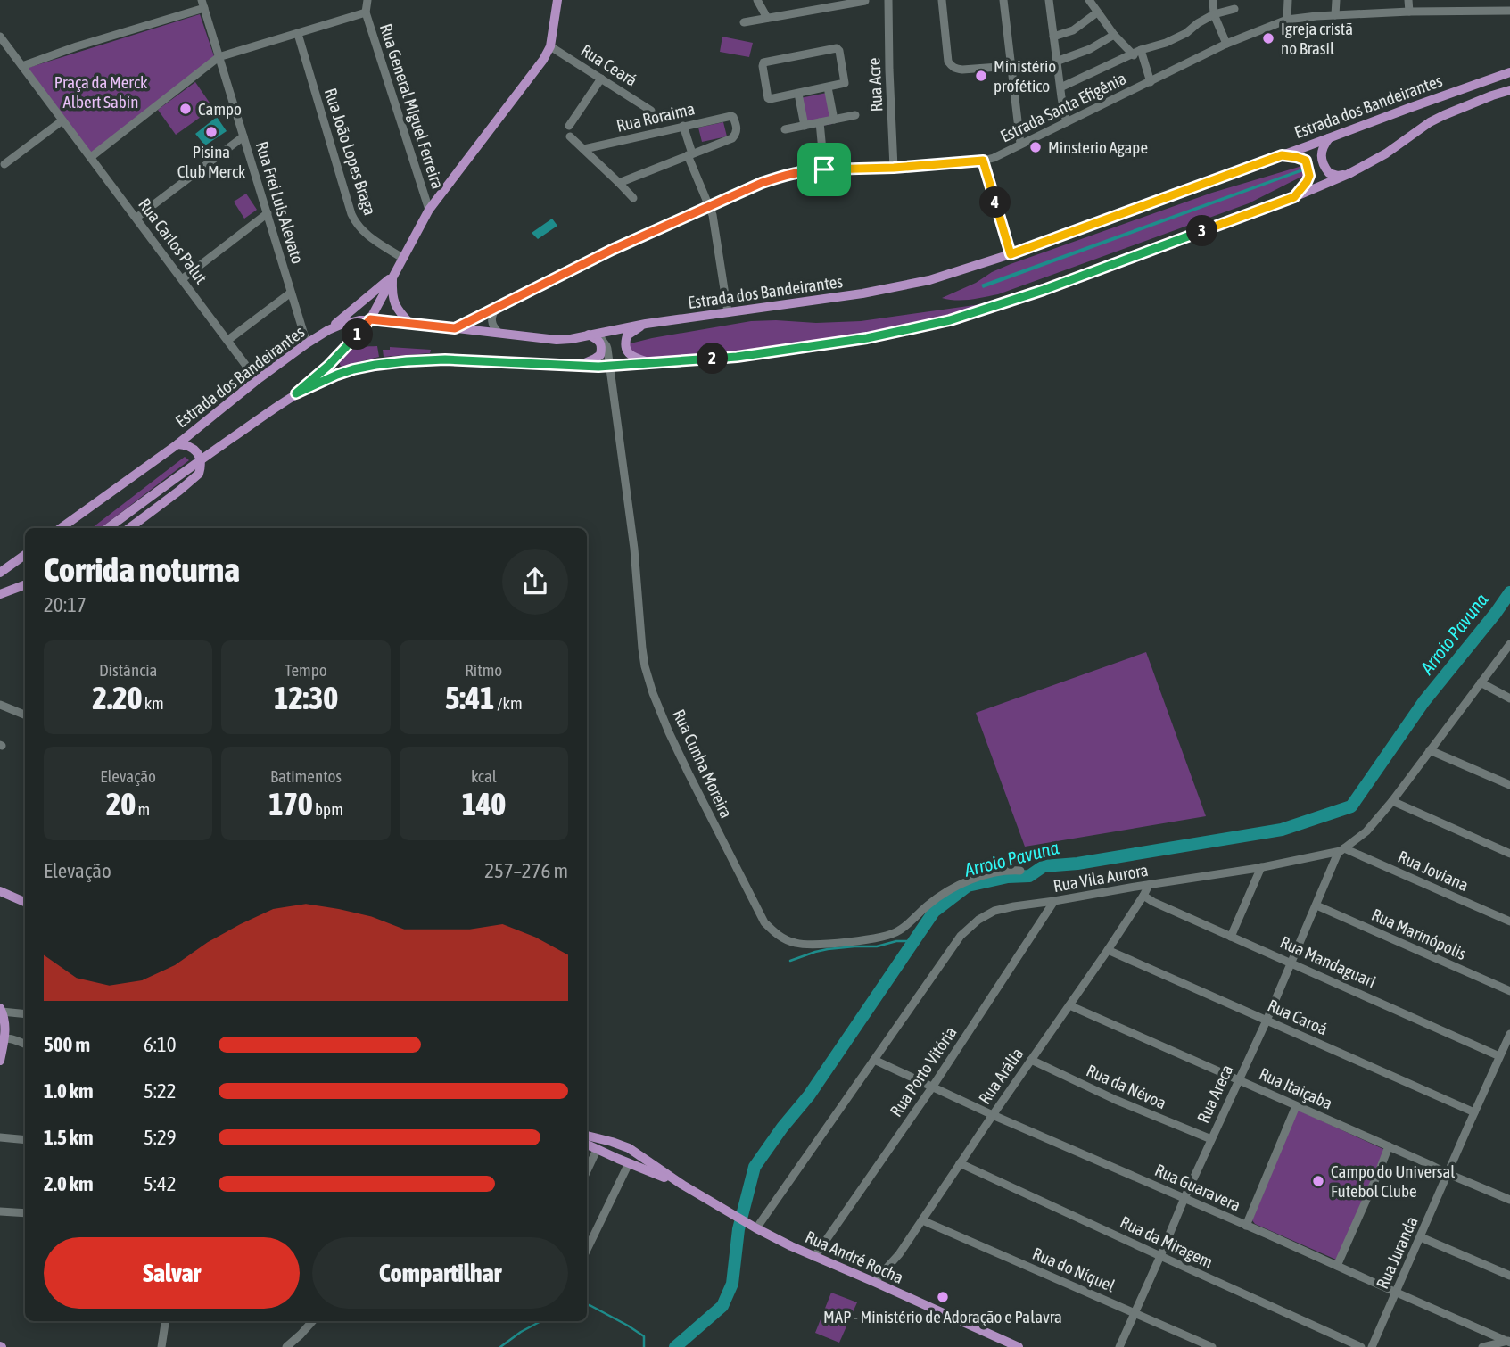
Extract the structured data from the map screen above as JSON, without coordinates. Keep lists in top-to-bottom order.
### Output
{
  "streets": {
    "main road": ["Estrada dos Bandeirantes", "Rua André Rocha"],
    "street": [
      "Rua Ceará",
      "Rua Acre",
      "Rua General Miguel Ferreira",
      "Estrada Santa Efigênia",
      "Rua Roraima",
      "Rua João Lopes Braga",
      "Rua Frei Luis Alevato",
      "Rua Carlos Palut",
      "Rua Cunha Moreira",
      "Rua Joviana",
      "Rua Vila Aurora",
      "Rua Marinópolis",
      "Rua Mandaguari",
      "Rua Caroá",
      "Rua Porto Vitória",
      "Rua Arália",
      "Rua da Névoa",
      "Rua Itaiçaba",
      "Rua Areca",
      "Rua Guaravera",
      "Rua da Miragem",
      "Rua Juranda",
      "Rua do Níquel"
    ]
  },
  "crossings": [
    ["Rua Acre", "Estrada Santa Efigênia"],
    ["Estrada dos Bandeirantes", "Estrada Santa Efigênia"],
    ["Estrada dos Bandeirantes", "Rua Frei Luis Alevato"],
    ["Estrada dos Bandeirantes", "Rua Carlos Palut"],
    ["Estrada dos Bandeirantes", "Rua Cunha Moreira"],
    ["Rua Joviana", "Rua Vila Aurora"],
    ["Rua Joviana", "Rua Areca"],
    ["Rua Vila Aurora", "Rua Porto Vitória"],
    ["Rua Vila Aurora", "Rua Arália"],
    ["Rua Vila Aurora", "Rua Areca"],
    ["Rua Vila Aurora", "Rua Guaravera"],
    ["Rua Vila Aurora", "Rua André Rocha"],
    ["Rua Marinópolis", "Rua Areca"],
    ["Rua Mandaguari", "Rua Arália"],
    ["Rua Mandaguari", "Rua Areca"],
    ["Rua Mandaguari", "Rua Juranda"],
    ["Rua Caroá", "Rua Arália"],
    ["Rua Caroá", "Rua Areca"],
    ["Rua Caroá", "Rua Juranda"],
    ["Rua Porto Vitória", "Rua Guaravera"],
    ["Rua Porto Vitória", "Rua André Rocha"],
    ["Rua Arália", "Rua da Névoa"],
    ["Rua Arália", "Rua Itaiçaba"],
    ["Rua Arália", "Rua Guaravera"],
    ["Rua Arália", "Rua da Miragem"],
    ["Rua Arália", "Rua André Rocha"],
    ["Rua Arália", "Rua do Níquel"],
    ["Rua da Névoa", "Rua Areca"],
    ["Rua Itaiçaba", "Rua Areca"],
    ["Rua Itaiçaba", "Rua Juranda"],
    ["Rua Areca", "Rua Guaravera"],
    ["Rua Areca", "Rua da Miragem"],
    ["Rua Areca", "Rua do Níquel"],
    ["Rua Guaravera", "Rua Juranda"]
  ],
  "water": ["Arroio Pavuna"],
  "parks": ["Praça da Merck Albert Sabin"],
  "places": [
    "Igreja cristã no Brasil",
    "Ministério profético",
    "Campo",
    "Pisina Club Merck",
    "Minsterio Agape",
    "Campo do Universal Futebol Clube",
    "MAP - Ministério de Adoração e Palavra"
  ],
  "page": {
    "pins": [
      "4",
      "3",
      "1",
      "2"
    ],
    "heading": ["Corrida noturna", "20:17"],
    "stats": [
      ["Distância", "2.20 km"],
      ["Tempo", "12:30"],
      ["Ritmo", "5:41 /km"],
      ["Elevação", "20 m"],
      ["Batimentos", "170 bpm"],
      ["kcal", "140"]
    ],
    "chart": ["Elevação", "257–276 m"],
    "list": [
      {
        "name": "500 m",
        "note": "6:10"
      },
      {
        "name": "1.0 km",
        "note": "5:22"
      },
      {
        "name": "1.5 km",
        "note": "5:29"
      },
      {
        "name": "2.0 km",
        "note": "5:42"
      }
    ],
    "buttons": ["Salvar", "Compartilhar"]
  }
}
